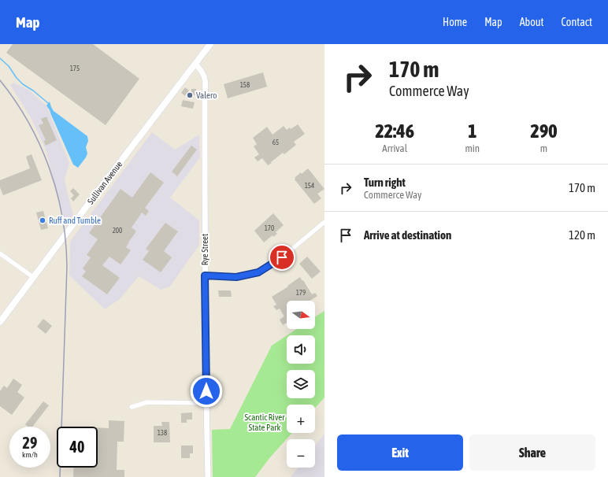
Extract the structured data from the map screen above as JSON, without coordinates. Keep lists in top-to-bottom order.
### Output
{
  "streets": {
    "main road": ["Sullivan Avenue"],
    "street": ["Rye Street"]
  },
  "crossings": [
    ["Sullivan Avenue", "Rye Street"]
  ],
  "parks": ["Scantic River State Park"],
  "places": ["Valero", "Ruff and Tumble"],
  "house_numbers": [
    "175",
    "158",
    "65",
    "154",
    "170",
    "200",
    "179",
    "138"
  ],
  "north": "right",
  "page": {
    "header": "Map",
    "nav": [
      "Home",
      "Map",
      "About",
      "Contact"
    ],
    "turn": ["170 m", "Commerce Way"],
    "eta": [
      "22:46",
      "Arrival",
      "1",
      "min",
      "290",
      "m"
    ],
    "list": [
      {
        "name": "Turn right",
        "note": "Commerce Way",
        "value": "170 m"
      },
      {
        "name": "Arrive at destination",
        "value": "120 m"
      }
    ],
    "map_buttons": ["+", "−"],
    "speed": "29 km/h",
    "limit": "40",
    "buttons": ["Exit", "Share"]
  }
}
